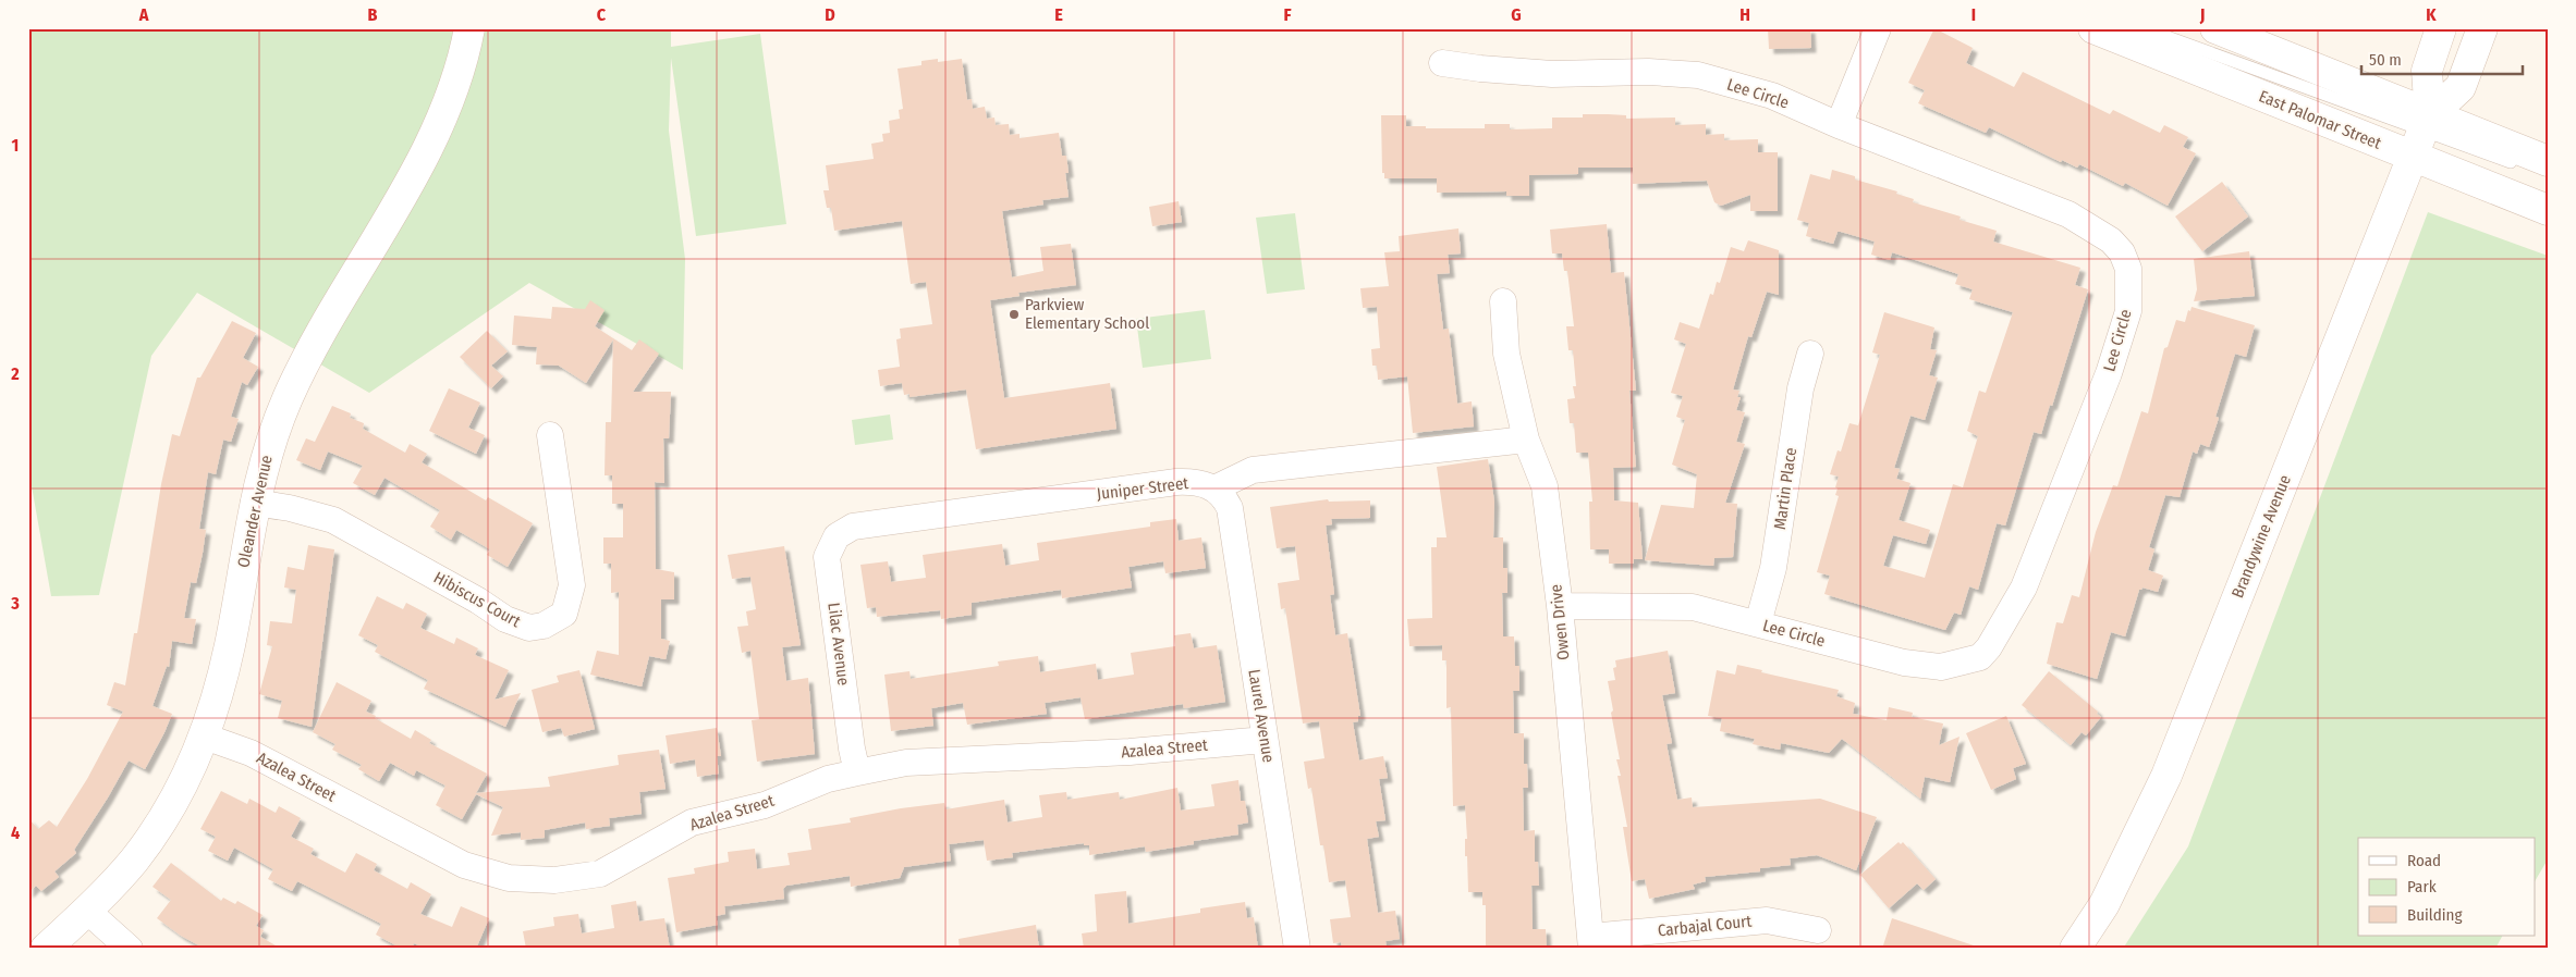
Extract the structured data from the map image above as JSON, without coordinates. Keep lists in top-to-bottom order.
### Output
{
  "streets": {
    "street": [
      "Lee Circle",
      "East Palomar Street",
      "Juniper Street",
      "Martin Place",
      "Oleander Avenue",
      "Brandywine Avenue",
      "Hibiscus Court",
      "Owen Drive",
      "Lilac Avenue",
      "Laurel Avenue",
      "Azalea Street",
      "Carbajal Court"
    ]
  },
  "crossings": [
    ["Lee Circle", "Martin Place"],
    ["Lee Circle", "Owen Drive"],
    ["East Palomar Street", "Brandywine Avenue"],
    ["Juniper Street", "Lilac Avenue"],
    ["Juniper Street", "Laurel Avenue"],
    ["Oleander Avenue", "Hibiscus Court"],
    ["Oleander Avenue", "Azalea Street"],
    ["Owen Drive", "Carbajal Court"],
    ["Lilac Avenue", "Azalea Street"],
    ["Laurel Avenue", "Azalea Street"]
  ],
  "places": ["Parkview Elementary School"],
  "legend": ["Road", "Park", "Building"],
  "scale_bar": "50 m",
  "grid": {
    "columns": [
      "A",
      "B",
      "C",
      "D",
      "E",
      "F",
      "G",
      "H",
      "I",
      "J",
      "K"
    ],
    "rows": [
      "1",
      "2",
      "3",
      "4"
    ]
  }
}
